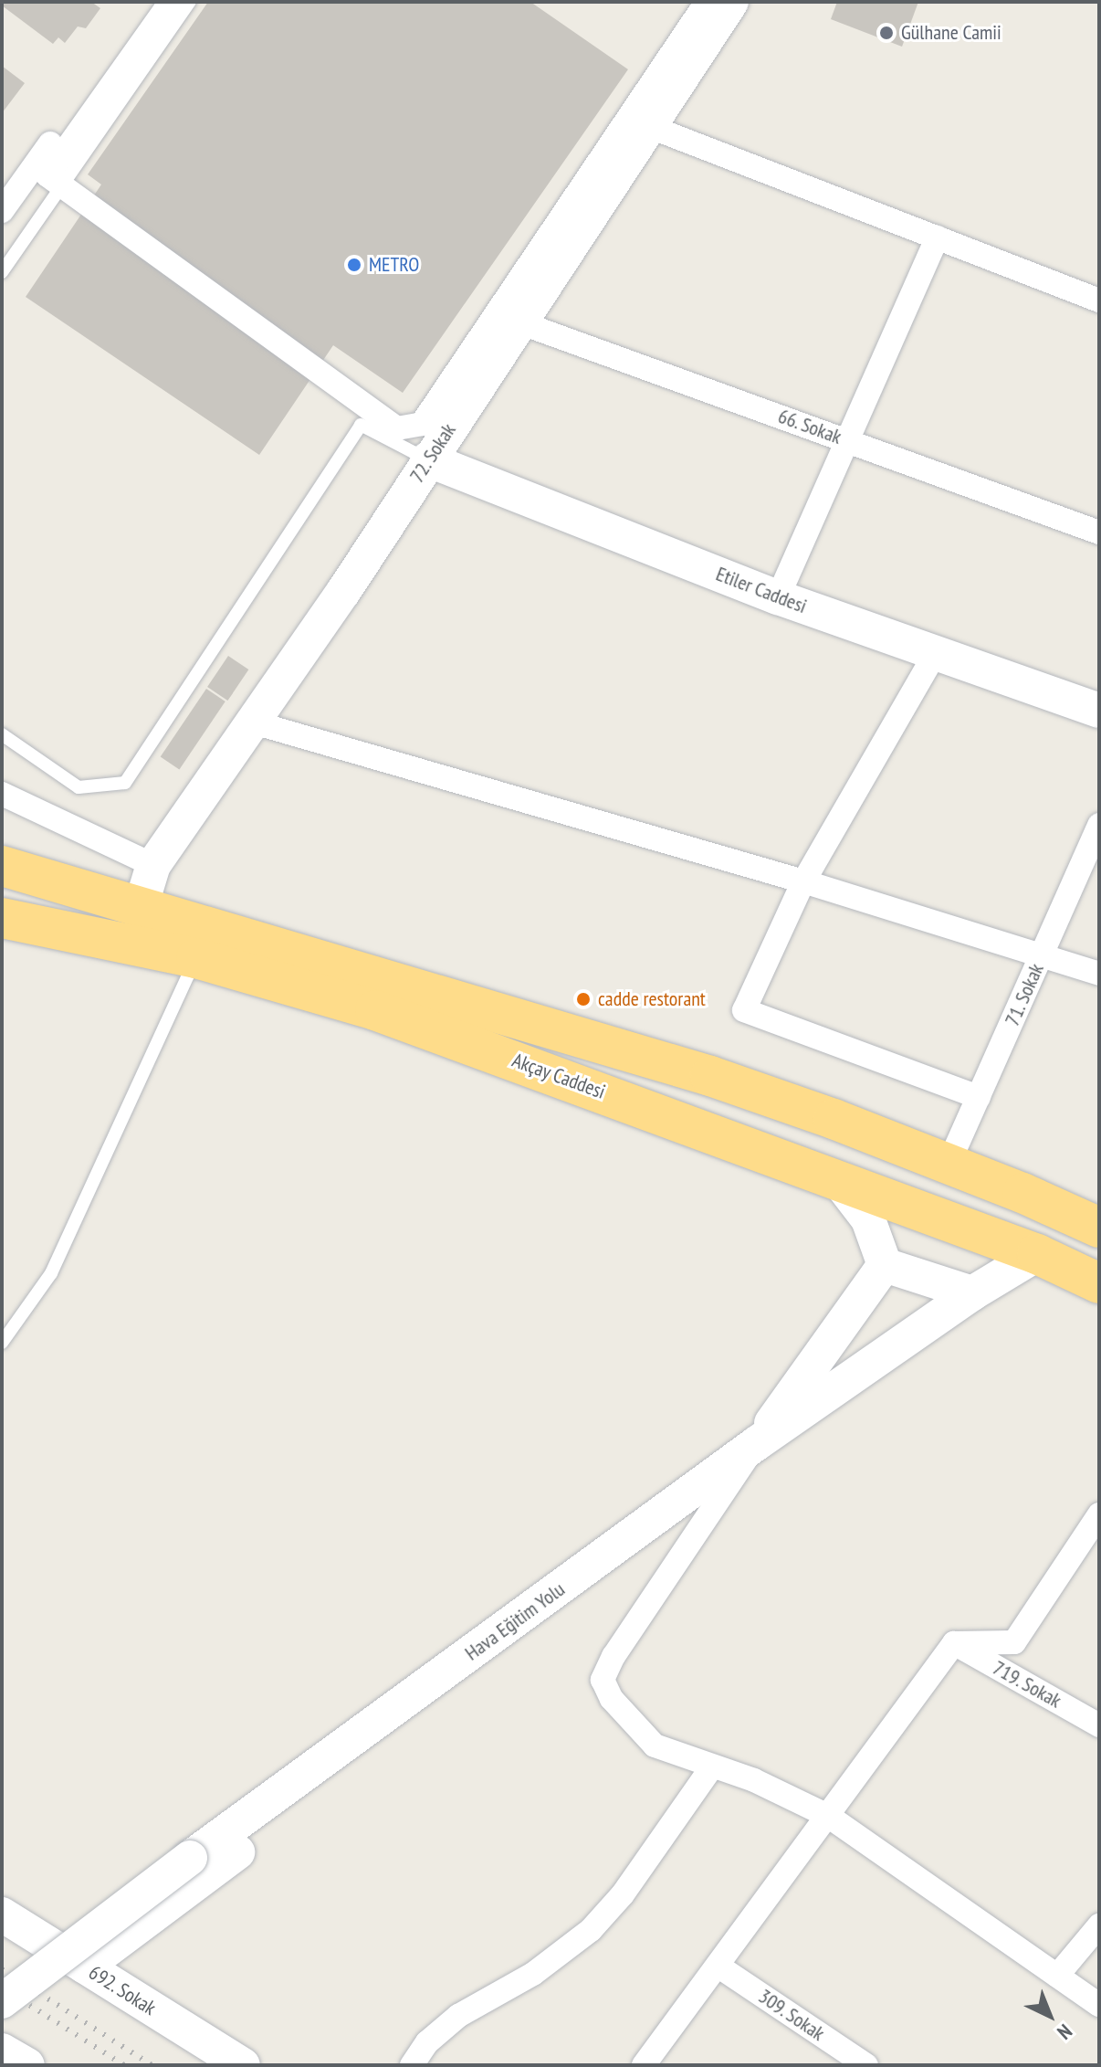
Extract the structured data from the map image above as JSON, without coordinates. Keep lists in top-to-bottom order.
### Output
{
  "streets": {
    "highway": ["Akçay Caddesi"],
    "street": [
      "66. Sokak",
      "72. Sokak",
      "Etiler Caddesi",
      "71. Sokak",
      "Hava Eğitim Yolu",
      "719. Sokak",
      "692. Sokak",
      "309. Sokak"
    ]
  },
  "crossings": [
    ["66. Sokak", "72. Sokak"],
    ["72. Sokak", "Etiler Caddesi"],
    ["72. Sokak", "Akçay Caddesi"],
    ["71. Sokak", "Akçay Caddesi"],
    ["Akçay Caddesi", "Hava Eğitim Yolu"]
  ],
  "places": ["Gülhane Camii", "METRO", "cadde restorant"],
  "north": "bottom right"
}
